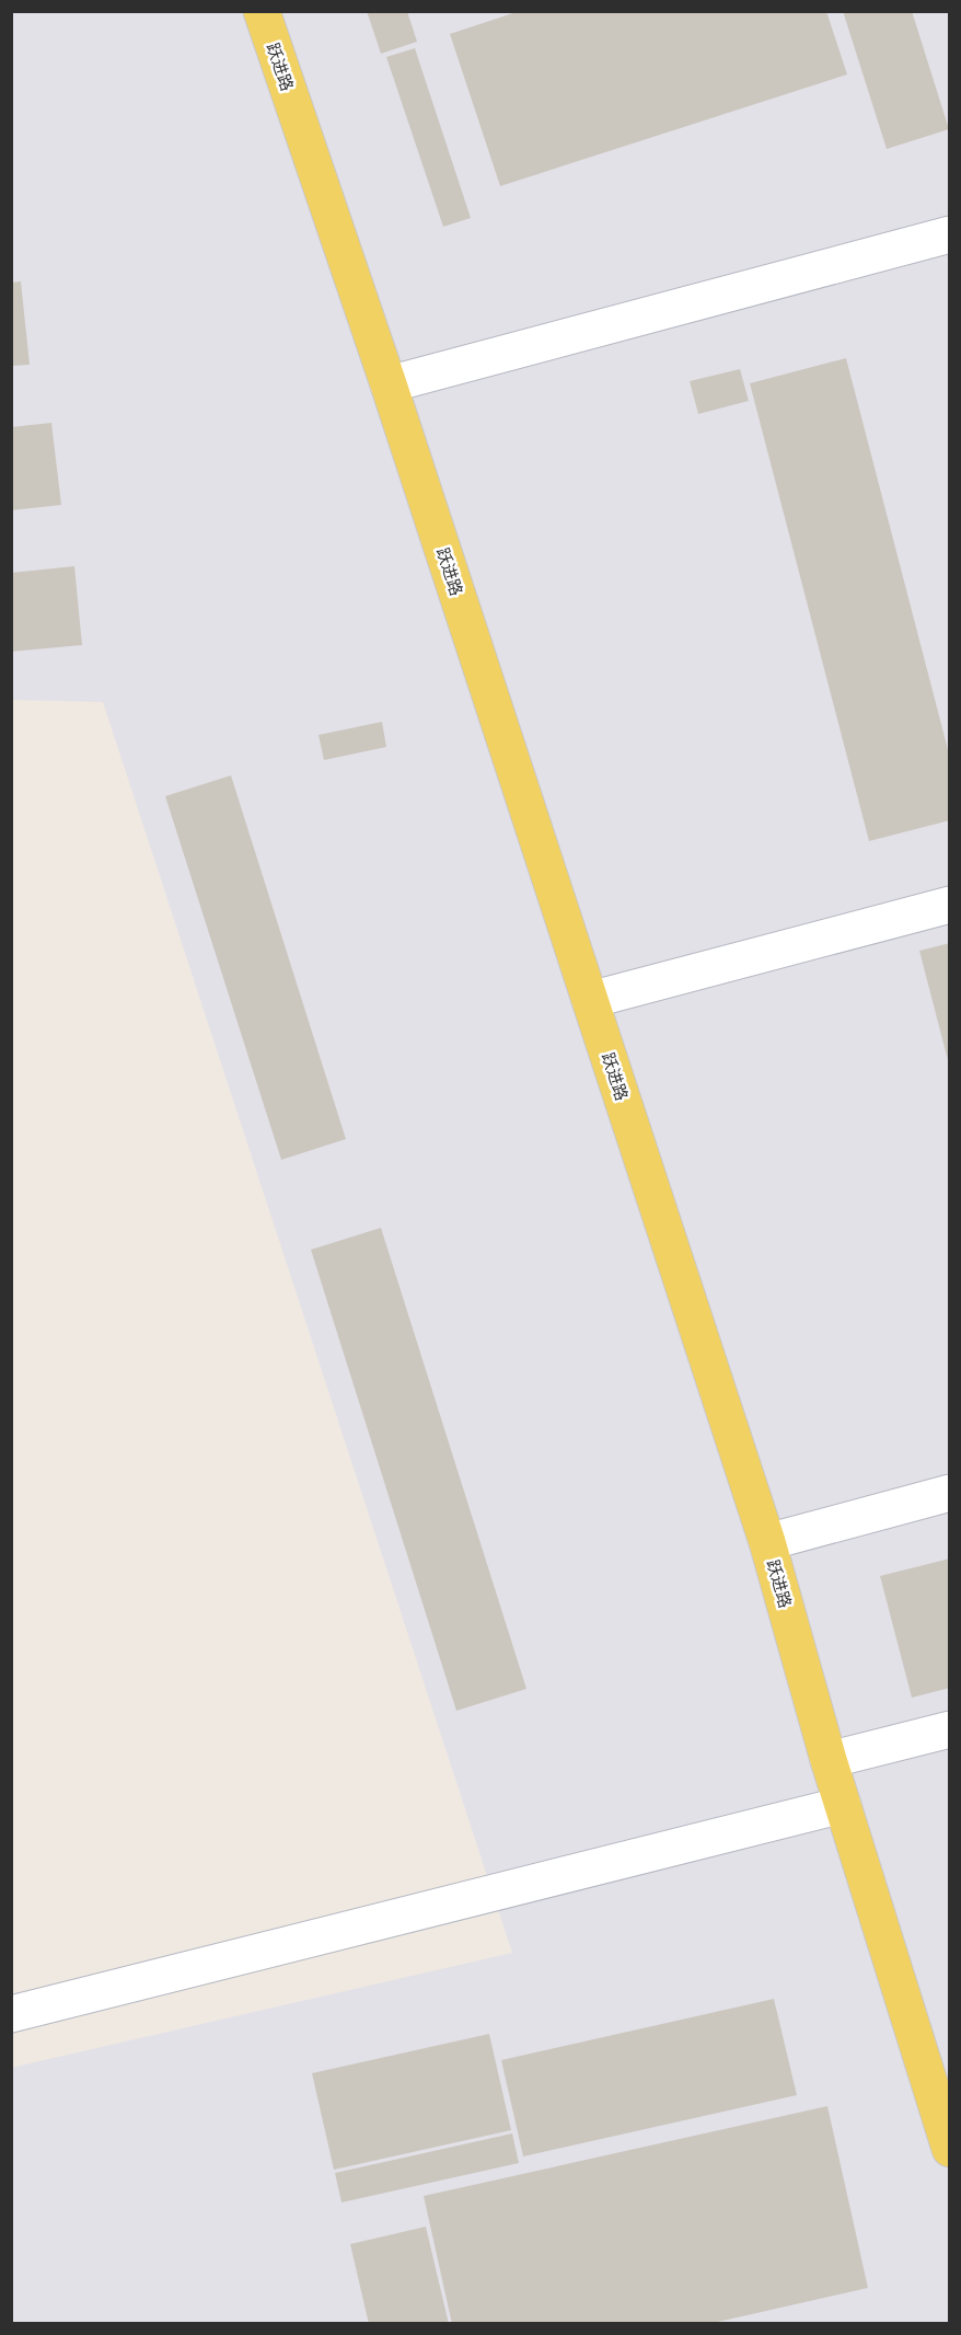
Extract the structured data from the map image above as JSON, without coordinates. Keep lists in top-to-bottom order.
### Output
{
  "streets": {
    "main road": ["跃进路"]
  }
}
